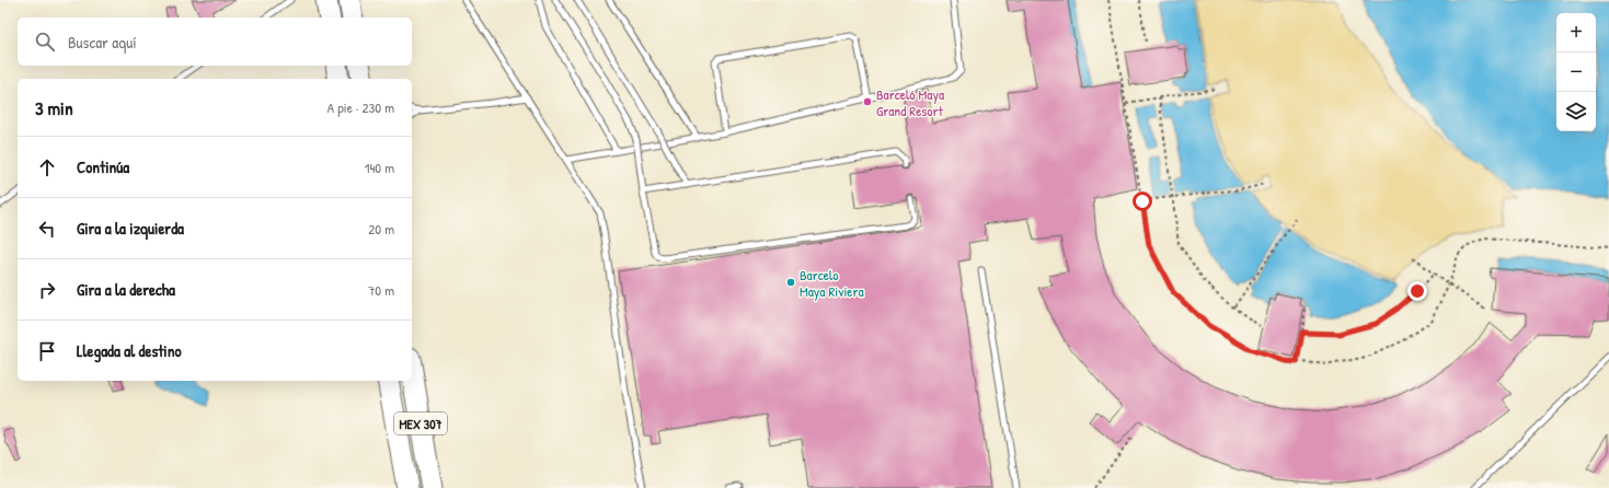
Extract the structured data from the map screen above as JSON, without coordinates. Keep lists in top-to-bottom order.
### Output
{
  "streets": {
    "highway": ["MEX 307"]
  },
  "places": ["Barceló Maya Grand Resort", "Barcelo Maya Riviera"],
  "page": {
    "map_buttons": ["+", "−"],
    "search": "Buscar aquí",
    "heading": ["3 min", "A pie · 230 m"],
    "list": [
      ["Continúa", "140 m"],
      ["Gira a la izquierda", "20 m"],
      ["Gira a la derecha", "70 m"],
      "Llegada al destino"
    ]
  }
}
